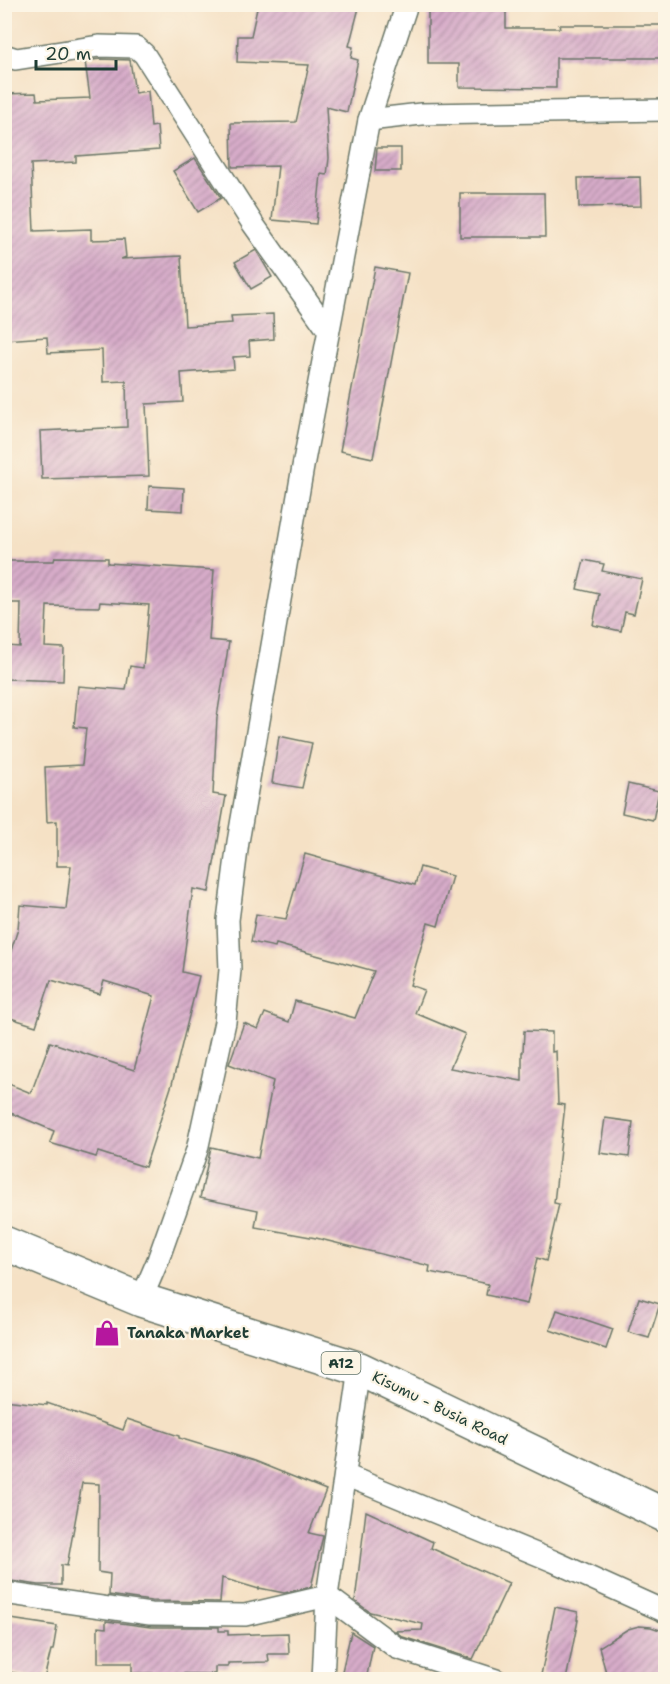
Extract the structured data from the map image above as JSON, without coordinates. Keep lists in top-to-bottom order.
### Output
{
  "streets": {
    "highway": ["A12", "Kisumu - Busia Road"]
  },
  "places": {
    "shop": ["Tanaka Market"]
  },
  "scale_bar": "20 m"
}
